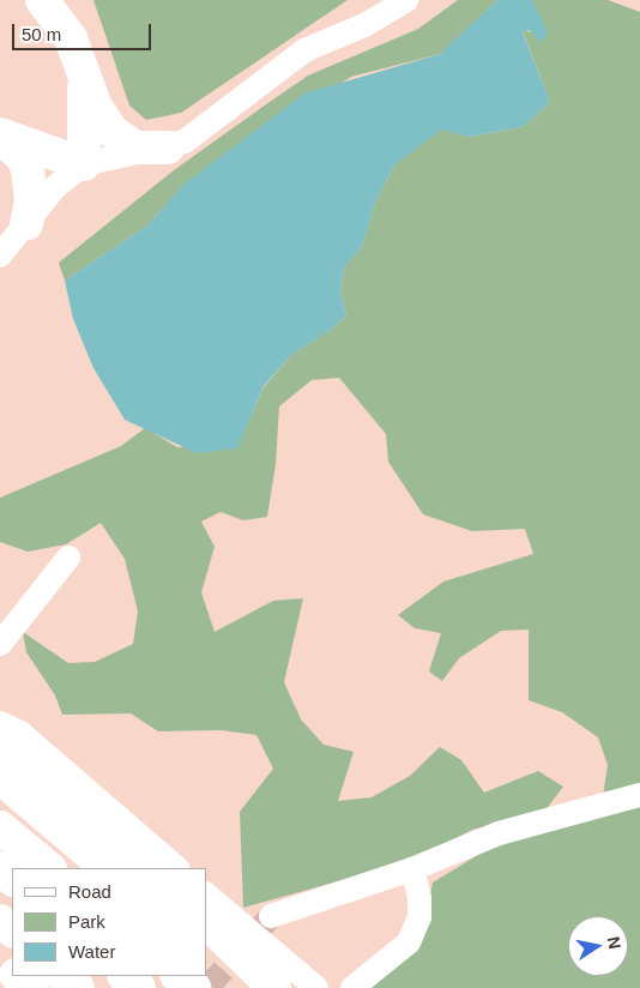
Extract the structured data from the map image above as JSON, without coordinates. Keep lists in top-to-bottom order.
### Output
{
  "legend": ["Road", "Park", "Water"],
  "scale_bar": "50 m",
  "north": "right"
}
